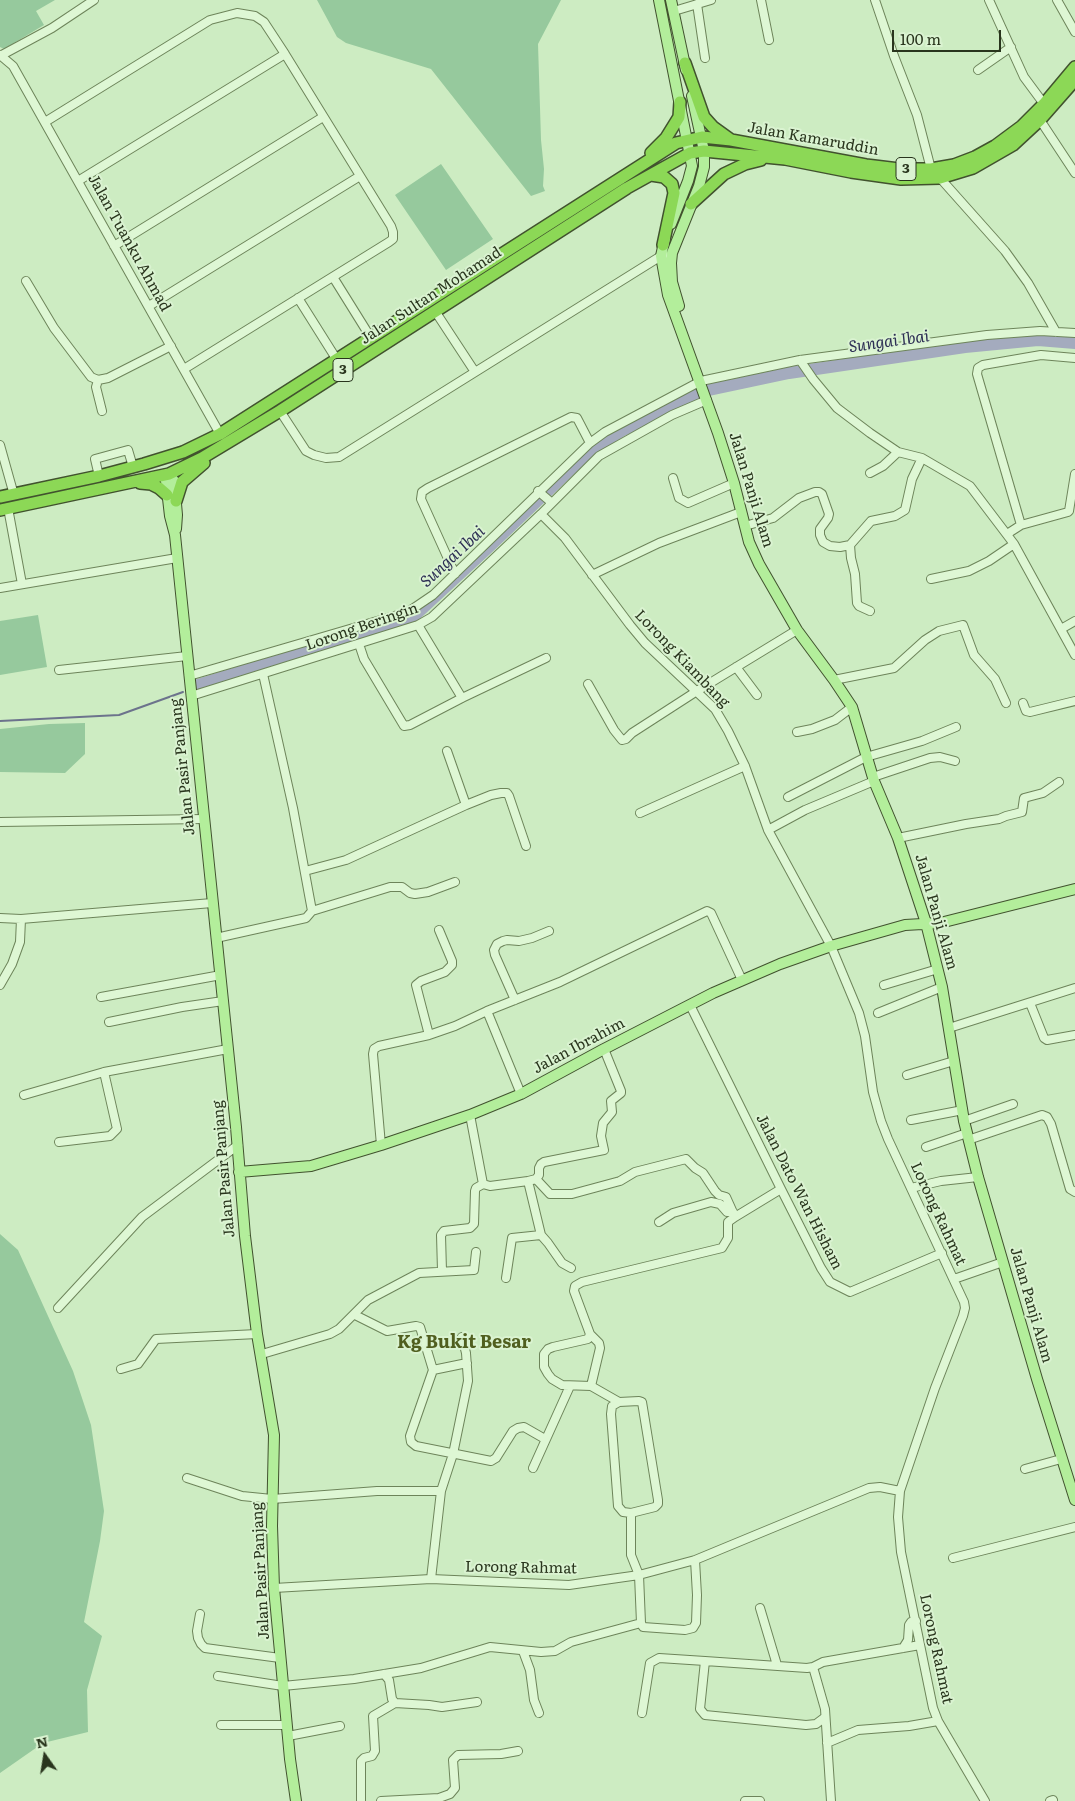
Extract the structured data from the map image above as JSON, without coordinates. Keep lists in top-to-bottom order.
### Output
{
  "streets": {
    "highway": ["Jalan Kamaruddin", "3", "Jalan Sultan Mohamad"],
    "main road": ["Jalan Panji Alam", "Jalan Pasir Panjang", "Jalan Ibrahim"],
    "street": [
      "Jalan Tuanku Ahmad",
      "Lorong Beringin",
      "Lorong Kiambang",
      "Jalan Dato Wan Hisham",
      "Lorong Rahmat"
    ]
  },
  "crossings": [
    ["Jalan Kamaruddin", "Jalan Sultan Mohamad"],
    ["Jalan Kamaruddin", "Jalan Panji Alam"],
    ["Jalan Tuanku Ahmad", "Jalan Sultan Mohamad"],
    ["Jalan Sultan Mohamad", "Jalan Panji Alam"],
    ["Jalan Sultan Mohamad", "Jalan Pasir Panjang"],
    ["Jalan Panji Alam", "Lorong Beringin"],
    ["Jalan Panji Alam", "Jalan Ibrahim"],
    ["Lorong Beringin", "Lorong Kiambang"],
    ["Lorong Beringin", "Jalan Pasir Panjang"],
    ["Lorong Kiambang", "Jalan Ibrahim"],
    ["Lorong Kiambang", "Lorong Rahmat"],
    ["Jalan Pasir Panjang", "Jalan Ibrahim"],
    ["Jalan Pasir Panjang", "Lorong Rahmat"],
    ["Jalan Ibrahim", "Jalan Dato Wan Hisham"],
    ["Jalan Ibrahim", "Lorong Rahmat"],
    ["Jalan Dato Wan Hisham", "Lorong Rahmat"]
  ],
  "districts": ["Kg Bukit Besar"],
  "water": ["Sungai Ibai"],
  "scale_bar": "100 m",
  "north": "top"
}
